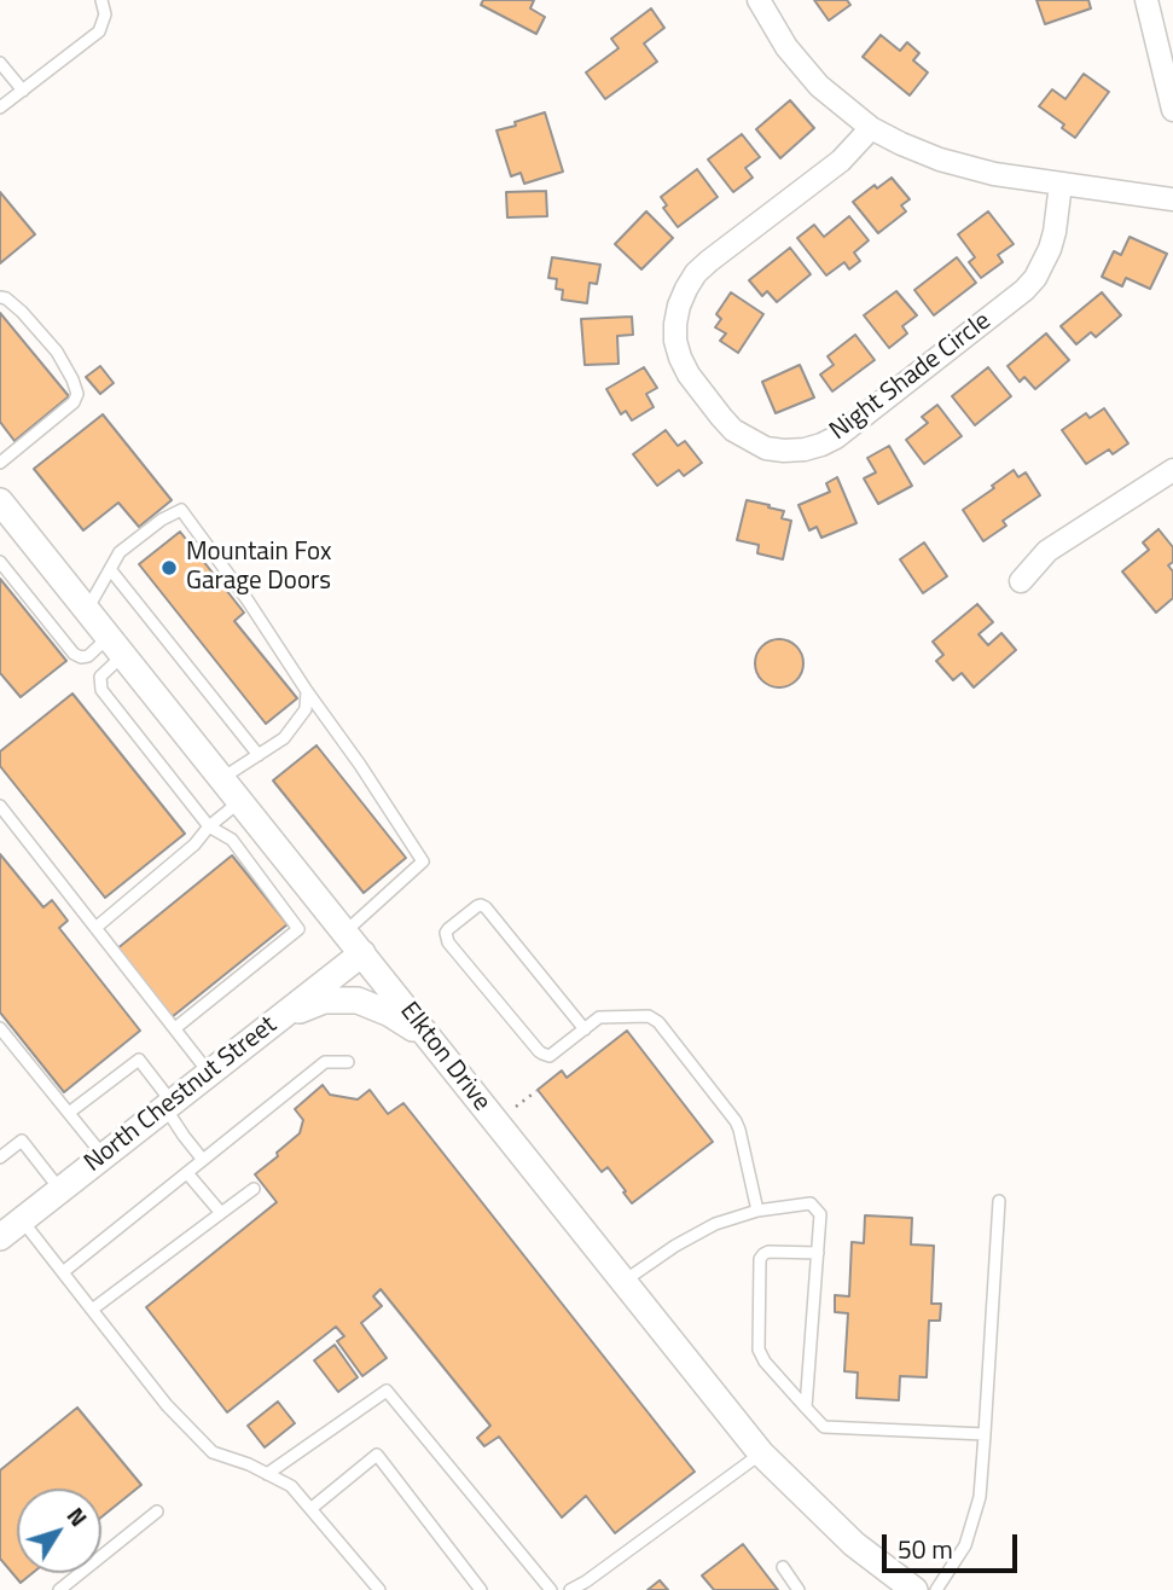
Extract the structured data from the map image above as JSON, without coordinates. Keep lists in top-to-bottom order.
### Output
{
  "streets": {
    "street": ["Night Shade Circle", "Elkton Drive", "North Chestnut Street"]
  },
  "crossings": [
    ["Elkton Drive", "North Chestnut Street"]
  ],
  "places": ["Mountain Fox Garage Doors"],
  "scale_bar": "50 m",
  "north": "top right"
}
